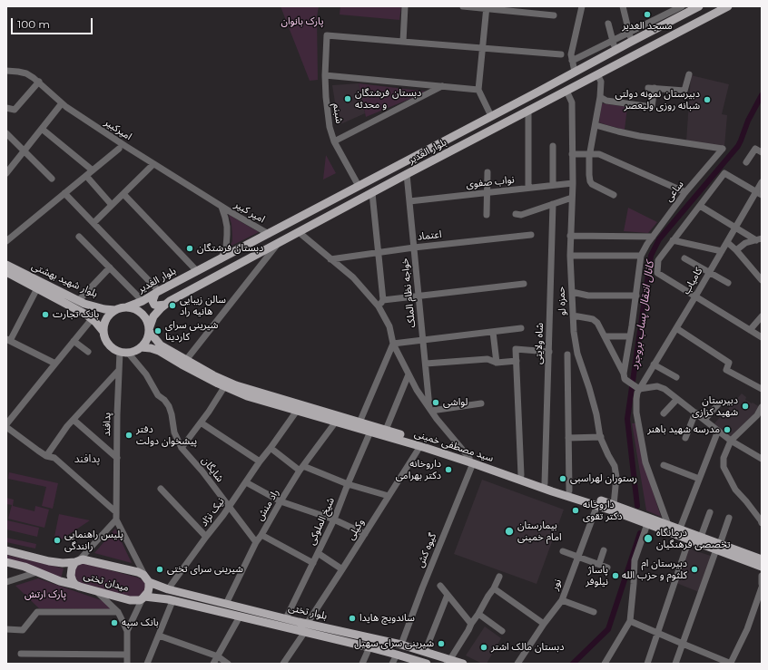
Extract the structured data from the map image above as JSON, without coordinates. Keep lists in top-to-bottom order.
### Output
{
  "streets": {
    "main road": [
      "بلوار الغدیر",
      "بلوار شهید بهشتی",
      "سید مصطفی خمینی",
      "میدان تختی",
      "بلوار تختی"
    ],
    "street": [
      "شبنم",
      "امیرکبیر",
      "نواب صفوی",
      "ساعی",
      "امیر کبیر",
      "اعتماد",
      "کامیاب",
      "خواجه نظام الملک",
      "حمزه لو",
      "شاه ولایتی",
      "پدافند",
      "شایگان",
      "راد منش",
      "نیک نژاد",
      "شیخ الملوکی",
      "وکیلی",
      "گیوه کش",
      "نور"
    ]
  },
  "crossings": [
    ["شبنم", "بلوار الغدیر"],
    ["امیرکبیر", "امیر کبیر"],
    ["بلوار الغدیر", "امیر کبیر"],
    ["بلوار الغدیر", "بلوار شهید بهشتی"],
    ["بلوار الغدیر", "خواجه نظام الملک"],
    ["بلوار الغدیر", "حمزه لو"],
    ["بلوار الغدیر", "پدافند"],
    ["بلوار الغدیر", "سید مصطفی خمینی"],
    ["بلوار الغدیر", "شایگان"],
    ["نواب صفوی", "خواجه نظام الملک"],
    ["نواب صفوی", "حمزه لو"],
    ["اعتماد", "خواجه نظام الملک"],
    ["بلوار شهید بهشتی", "پدافند"],
    ["بلوار شهید بهشتی", "سید مصطفی خمینی"],
    ["بلوار شهید بهشتی", "شایگان"],
    ["حمزه لو", "سید مصطفی خمینی"],
    ["شاه ولایتی", "سید مصطفی خمینی"],
    ["پدافند", "سید مصطفی خمینی"],
    ["پدافند", "شایگان"],
    ["پدافند", "میدان تختی"],
    ["پدافند", "بلوار تختی"],
    ["سید مصطفی خمینی", "شایگان"],
    ["سید مصطفی خمینی", "راد منش"],
    ["سید مصطفی خمینی", "نیک نژاد"],
    ["سید مصطفی خمینی", "شیخ الملوکی"],
    ["سید مصطفی خمینی", "وکیلی"],
    ["سید مصطفی خمینی", "گیوه کش"],
    ["سید مصطفی خمینی", "نور"],
    ["شایگان", "راد منش"],
    ["شایگان", "نیک نژاد"],
    ["راد منش", "بلوار تختی"],
    ["نیک نژاد", "بلوار تختی"],
    ["شیخ الملوکی", "بلوار تختی"],
    ["وکیلی", "بلوار تختی"],
    ["گیوه کش", "بلوار تختی"],
    ["میدان تختی", "بلوار تختی"]
  ],
  "districts": ["پدافند"],
  "water": ["کانال انتقال پساب بروجرد"],
  "parks": ["پارک بانوان", "پارک ارتش"],
  "places": [
    "مسجد الغدیر",
    "دبستان فرشتگان و محدثه",
    "دبیرستان نمونه دولتی شبانه روزی ولیعصر",
    "دبستان فرشتگان",
    "سالن زیبایی هانيه راد",
    "بانک تجارت",
    "شیرینی سرای کاردینا",
    "لواشی",
    "دبیرستان شهید کزازی",
    "مدرسه شهید باهنر",
    "دفتر پیشخوان دولت",
    "داروخانه دکتر بهرامی",
    "رستوران لهراسبی",
    "داروخانه دکتر تقوی",
    "بیمارستان امام خمینی",
    "درمانگاه تخصصی فرهنگیان",
    "پلیس راهنمایی رانندگی",
    "شیرینی سرای تختی",
    "دبیرستان ام کلثوم و حزب الله",
    "پاساژ نیلوفر",
    "ساندویچ هایدا",
    "بانک سپه",
    "شیرینی سرای سهیل",
    "دبستان مالک اشتر"
  ],
  "scale_bar": "100 m"
}
